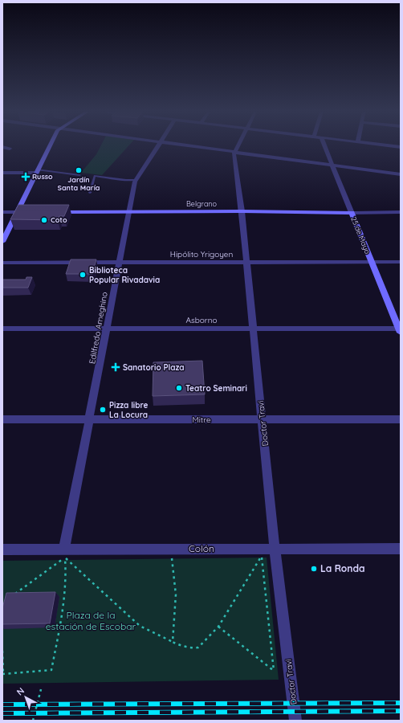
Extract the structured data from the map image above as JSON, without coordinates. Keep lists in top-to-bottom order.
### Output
{
  "streets": {
    "main road": ["Belgrano", "25 de Mayo"],
    "street": [
      "Hipólito Yrigoyen",
      "Asborno",
      "Edilfredo Ameghino",
      "Mitre",
      "Doctor Travi",
      "Colón"
    ]
  },
  "crossings": [
    ["Belgrano", "25 de Mayo"],
    ["Belgrano", "Edilfredo Ameghino"],
    ["Belgrano", "Doctor Travi"],
    ["25 de Mayo", "Hipólito Yrigoyen"],
    ["25 de Mayo", "Asborno"],
    ["Hipólito Yrigoyen", "Edilfredo Ameghino"],
    ["Hipólito Yrigoyen", "Doctor Travi"],
    ["Asborno", "Edilfredo Ameghino"],
    ["Asborno", "Doctor Travi"],
    ["Edilfredo Ameghino", "Mitre"],
    ["Edilfredo Ameghino", "Colón"],
    ["Mitre", "Doctor Travi"],
    ["Doctor Travi", "Colón"]
  ],
  "parks": ["Plaza de la estación de Escobar"],
  "places": {
    "other": [
      "Jardín Santa María",
      "Coto",
      "Biblioteca Popular Rivadavia",
      "Teatro Seminari",
      "Pizza libre La Locura",
      "La Ronda"
    ],
    "health": ["Russo", "Sanatorio Plaza"]
  },
  "north": "top left"
}
